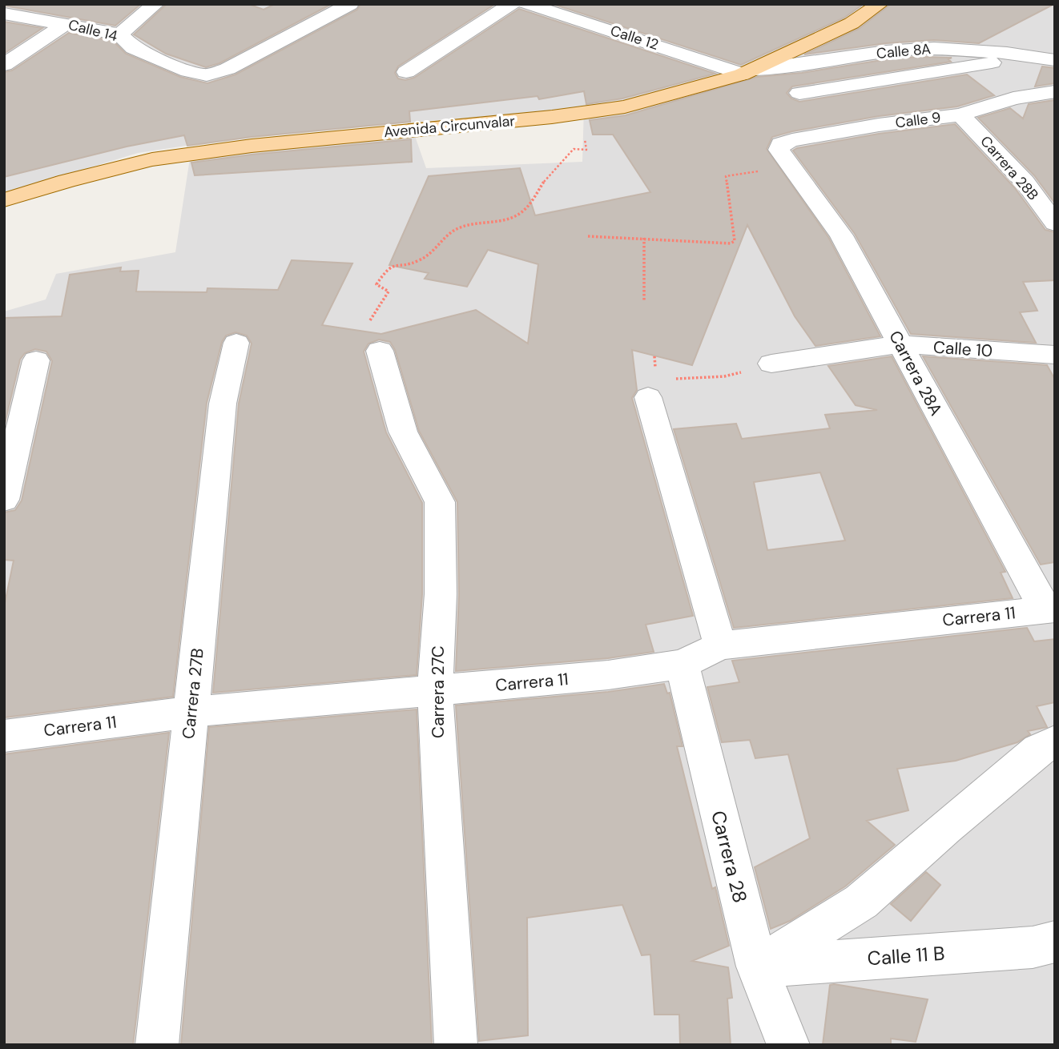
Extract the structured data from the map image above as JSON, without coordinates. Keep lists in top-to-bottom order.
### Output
{
  "streets": {
    "main road": ["Avenida Circunvalar"],
    "street": [
      "Calle 14",
      "Calle 12",
      "Calle 8A",
      "Calle 9",
      "Carrera 28B",
      "Calle 10",
      "Carrera 28A",
      "Carrera 11",
      "Carrera 27C",
      "Carrera 27B",
      "Carrera 28",
      "Calle 11 B"
    ]
  },
  "crossings": [
    ["Calle 12", "Calle 8A"],
    ["Calle 12", "Avenida Circunvalar"],
    ["Calle 8A", "Avenida Circunvalar"],
    ["Calle 9", "Carrera 28B"],
    ["Calle 9", "Carrera 28A"],
    ["Calle 10", "Carrera 28A"],
    ["Carrera 28A", "Carrera 11"],
    ["Carrera 11", "Carrera 27C"],
    ["Carrera 11", "Carrera 27B"],
    ["Carrera 11", "Carrera 28"],
    ["Carrera 28", "Calle 11 B"]
  ]
}
